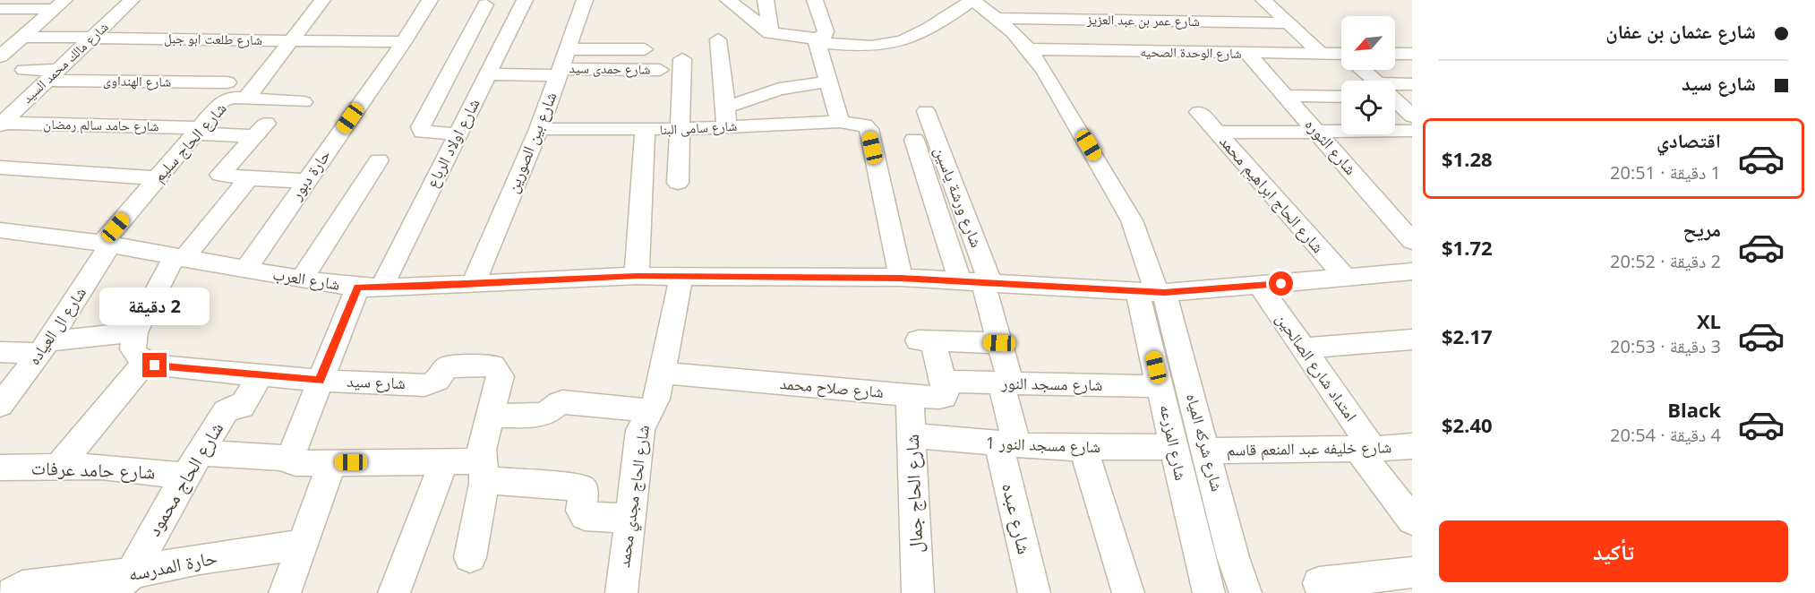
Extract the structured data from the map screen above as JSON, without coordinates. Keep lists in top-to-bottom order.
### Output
{
  "streets": {
    "street": [
      "شارع عمر بن عبد العزيز",
      "شارع طلعت ابو جبل",
      "شارع الوحدة الصحيه",
      "شارع مالك محمد السيد",
      "شارع حمدى سيد",
      "شارع الهنداوى",
      "شارع حامد سالم رمضان",
      "شارع سامى البنا",
      "شارع الحاج سليم",
      "شارع بين الصورين",
      "شارع اولاد الرباع",
      "شارع الثوره",
      "حارة دبور",
      "شارع الحاج ابراهيم محمد",
      "شارع ورشة ياسين",
      "شارع العرب",
      "شارع ال العياده",
      "امتداد شارع الصالحين",
      "شارع سيد",
      "شارع مسجد النور",
      "شارع صلاح محمد",
      "شارع المزرعه",
      "شارع شركه المياه",
      "شارع مسجد النور 1",
      "شارع خليفه عبد المنعم قاسم",
      "شارع حامد عرفات",
      "شارع الحاج محمود",
      "شارع الحاج جمال",
      "شارع الحاج مجدي محمد",
      "شارع عبده",
      "حارة المدرسه"
    ]
  },
  "crossings": [
    ["شارع طلعت ابو جبل", "شارع مالك محمد السيد"],
    ["شارع طلعت ابو جبل", "حارة دبور"],
    ["شارع الوحدة الصحيه", "شارع الثوره"],
    ["شارع مالك محمد السيد", "شارع الهنداوى"],
    ["شارع مالك محمد السيد", "شارع حامد سالم رمضان"],
    ["شارع حمدى سيد", "شارع بين الصورين"],
    ["شارع حمدى سيد", "شارع اولاد الرباع"],
    ["شارع حامد سالم رمضان", "شارع الحاج سليم"],
    ["شارع سامى البنا", "شارع بين الصورين"],
    ["شارع الحاج سليم", "شارع العرب"],
    ["شارع الحاج سليم", "شارع ال العياده"],
    ["شارع بين الصورين", "شارع العرب"],
    ["شارع اولاد الرباع", "شارع العرب"],
    ["شارع اولاد الرباع", "شارع سيد"],
    ["شارع اولاد الرباع", "شارع حامد عرفات"],
    ["حارة دبور", "شارع العرب"],
    ["شارع الحاج ابراهيم محمد", "شارع العرب"],
    ["شارع ورشة ياسين", "شارع العرب"],
    ["شارع ورشة ياسين", "شارع عبده"],
    ["شارع العرب", "شارع ال العياده"],
    ["شارع العرب", "امتداد شارع الصالحين"],
    ["شارع العرب", "شارع المزرعه"],
    ["شارع العرب", "شارع شركه المياه"],
    ["شارع العرب", "شارع الحاج مجدي محمد"],
    ["شارع العرب", "شارع عبده"],
    ["امتداد شارع الصالحين", "شارع خليفه عبد المنعم قاسم"],
    ["شارع سيد", "شارع الحاج محمود"],
    ["شارع مسجد النور", "شارع صلاح محمد"],
    ["شارع مسجد النور", "شارع المزرعه"],
    ["شارع مسجد النور", "شارع عبده"],
    ["شارع صلاح محمد", "شارع الحاج جمال"],
    ["شارع صلاح محمد", "شارع الحاج مجدي محمد"],
    ["شارع المزرعه", "شارع شركه المياه"],
    ["شارع المزرعه", "شارع مسجد النور 1"],
    ["شارع شركه المياه", "شارع خليفه عبد المنعم قاسم"],
    ["شارع مسجد النور 1", "شارع الحاج جمال"],
    ["شارع مسجد النور 1", "شارع عبده"],
    ["شارع حامد عرفات", "شارع الحاج محمود"],
    ["شارع حامد عرفات", "شارع الحاج مجدي محمد"],
    ["شارع الحاج محمود", "حارة المدرسه"]
  ],
  "north": "bottom left",
  "page": {
    "banner": ["شارع عثمان بن عفان", "شارع سيد"],
    "list": [
      {
        "name": "اقتصادي",
        "note": "1 دقيقة · 20:51",
        "value": "$1.28"
      },
      {
        "name": "مريح",
        "note": "2 دقيقة · 20:52",
        "value": "$1.72"
      },
      {
        "name": "XL",
        "note": "3 دقيقة · 20:53",
        "value": "$2.17"
      },
      {
        "name": "Black",
        "note": "4 دقيقة · 20:54",
        "value": "$2.40"
      }
    ],
    "bubble": "2 دقيقة",
    "buttons": "تأكيد"
  }
}
